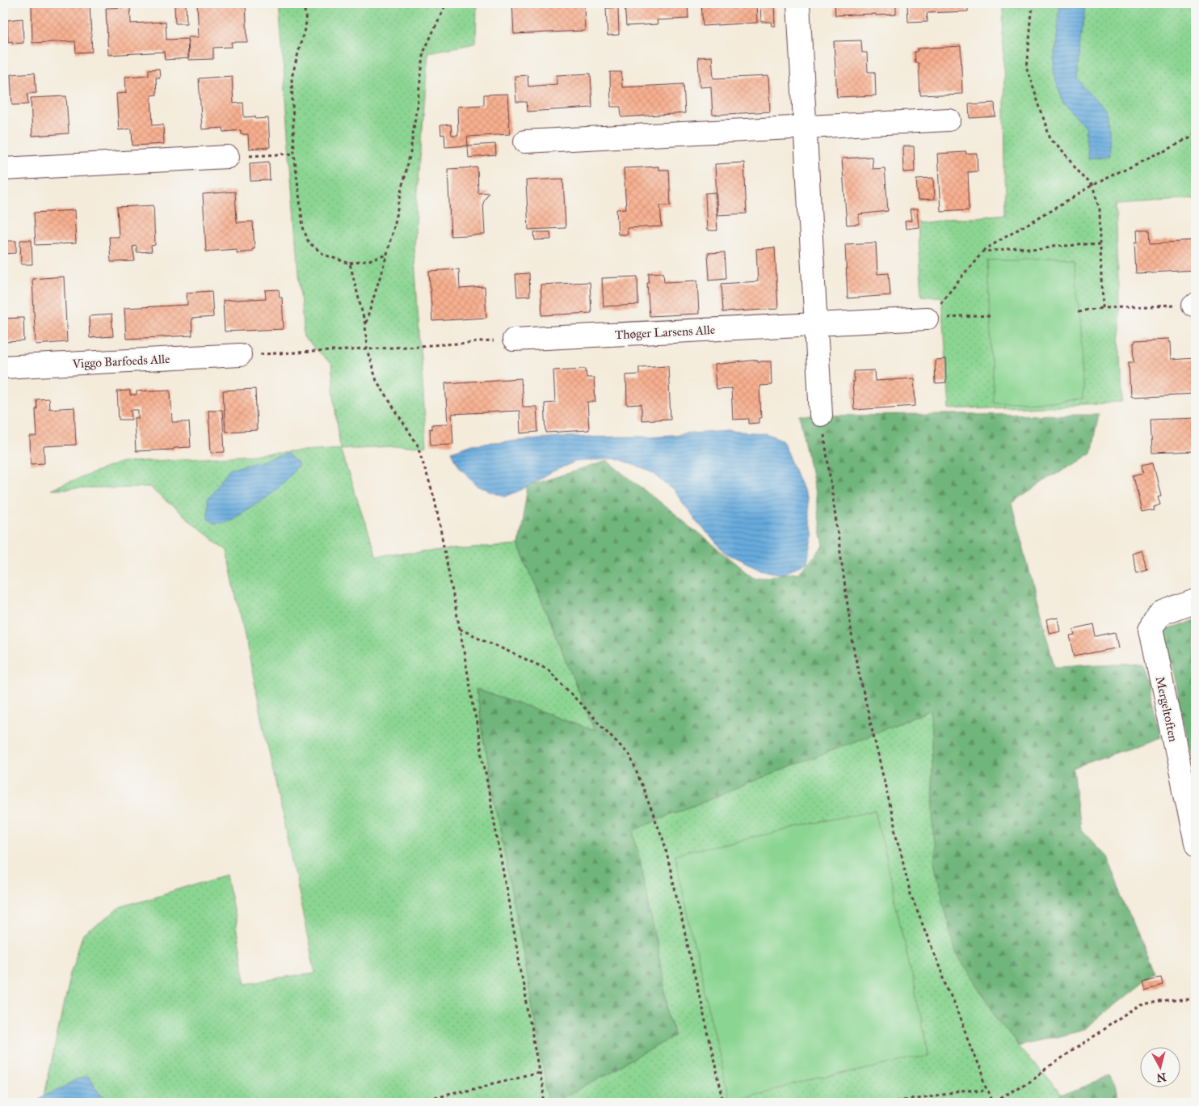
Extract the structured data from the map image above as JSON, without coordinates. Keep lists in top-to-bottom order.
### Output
{
  "streets": {
    "street": ["Thøger Larsens Alle", "Viggo Barfoeds Alle", "Mergeltoften"]
  },
  "north": "bottom"
}
